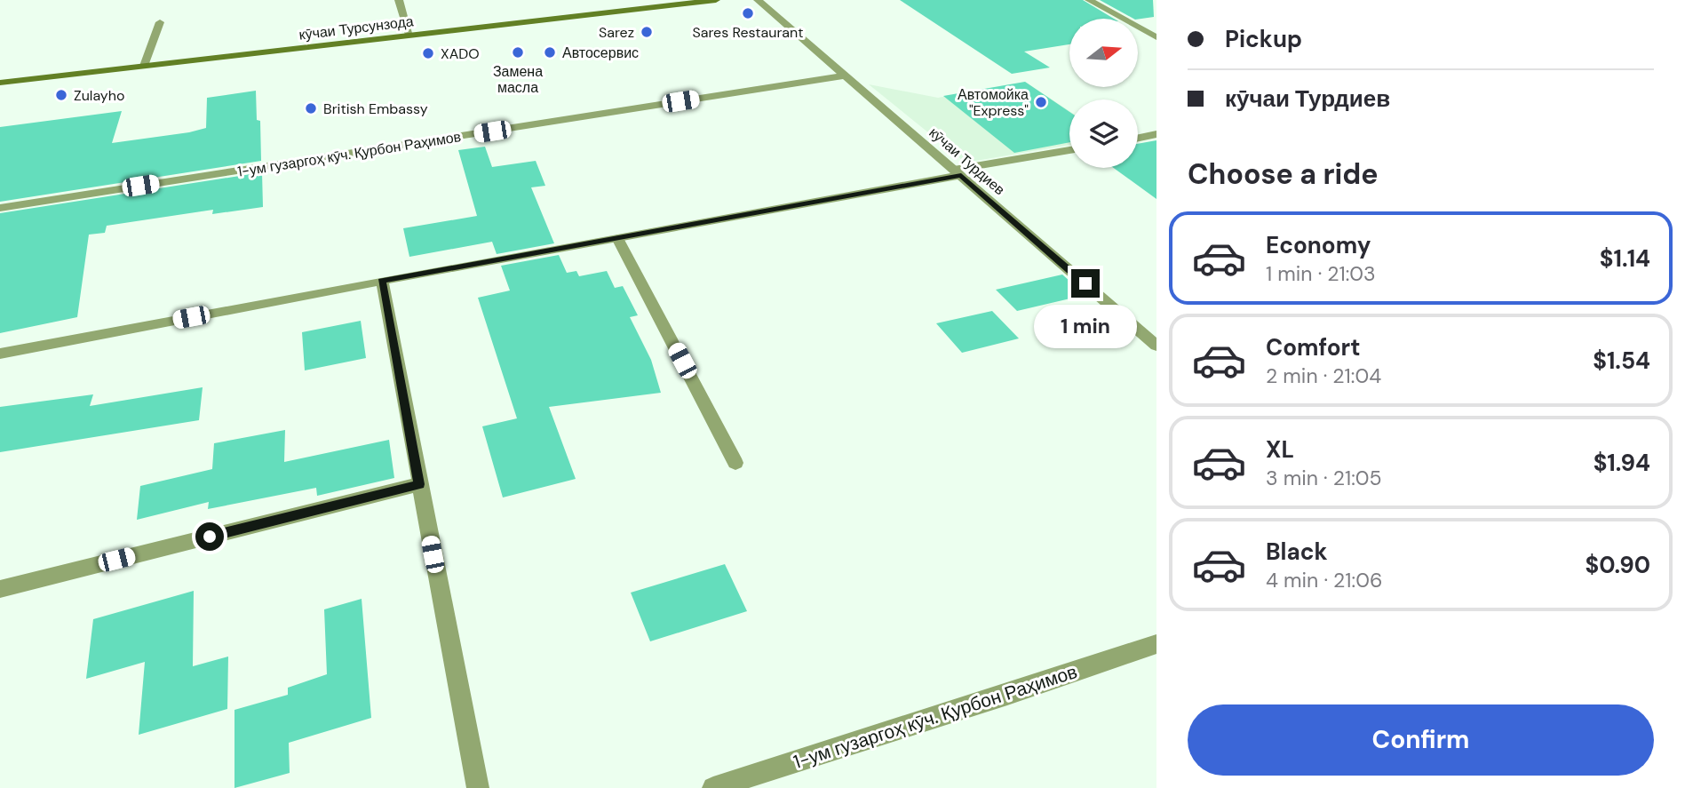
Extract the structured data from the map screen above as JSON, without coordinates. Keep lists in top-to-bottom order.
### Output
{
  "streets": {
    "main road": ["кӯчаи Турсунзода"],
    "street": ["1-ум гузаргоҳ кӯч. Қурбон Раҳимов", "кӯчаи Турдиев"]
  },
  "crossings": [
    ["1-ум гузаргоҳ кӯч. Қурбон Раҳимов", "кӯчаи Турдиев"]
  ],
  "places": [
    "Sares Restaurant",
    "Sarez",
    "Замена масла",
    "Автосервис",
    "XADO",
    "Zulayho",
    "Автомойка \"Express\"",
    "British Embassy"
  ],
  "north": "right",
  "page": {
    "banner": ["Pickup", "кӯчаи Турдиев"],
    "heading": "Choose a ride",
    "list": [
      {
        "name": "Economy",
        "note": "1 min · 21:03",
        "value": "$1.14"
      },
      {
        "name": "Comfort",
        "note": "2 min · 21:04",
        "value": "$1.54"
      },
      {
        "name": "XL",
        "note": "3 min · 21:05",
        "value": "$1.94"
      },
      {
        "name": "Black",
        "note": "4 min · 21:06",
        "value": "$0.90"
      }
    ],
    "bubble": "1 min",
    "buttons": "Confirm"
  }
}
